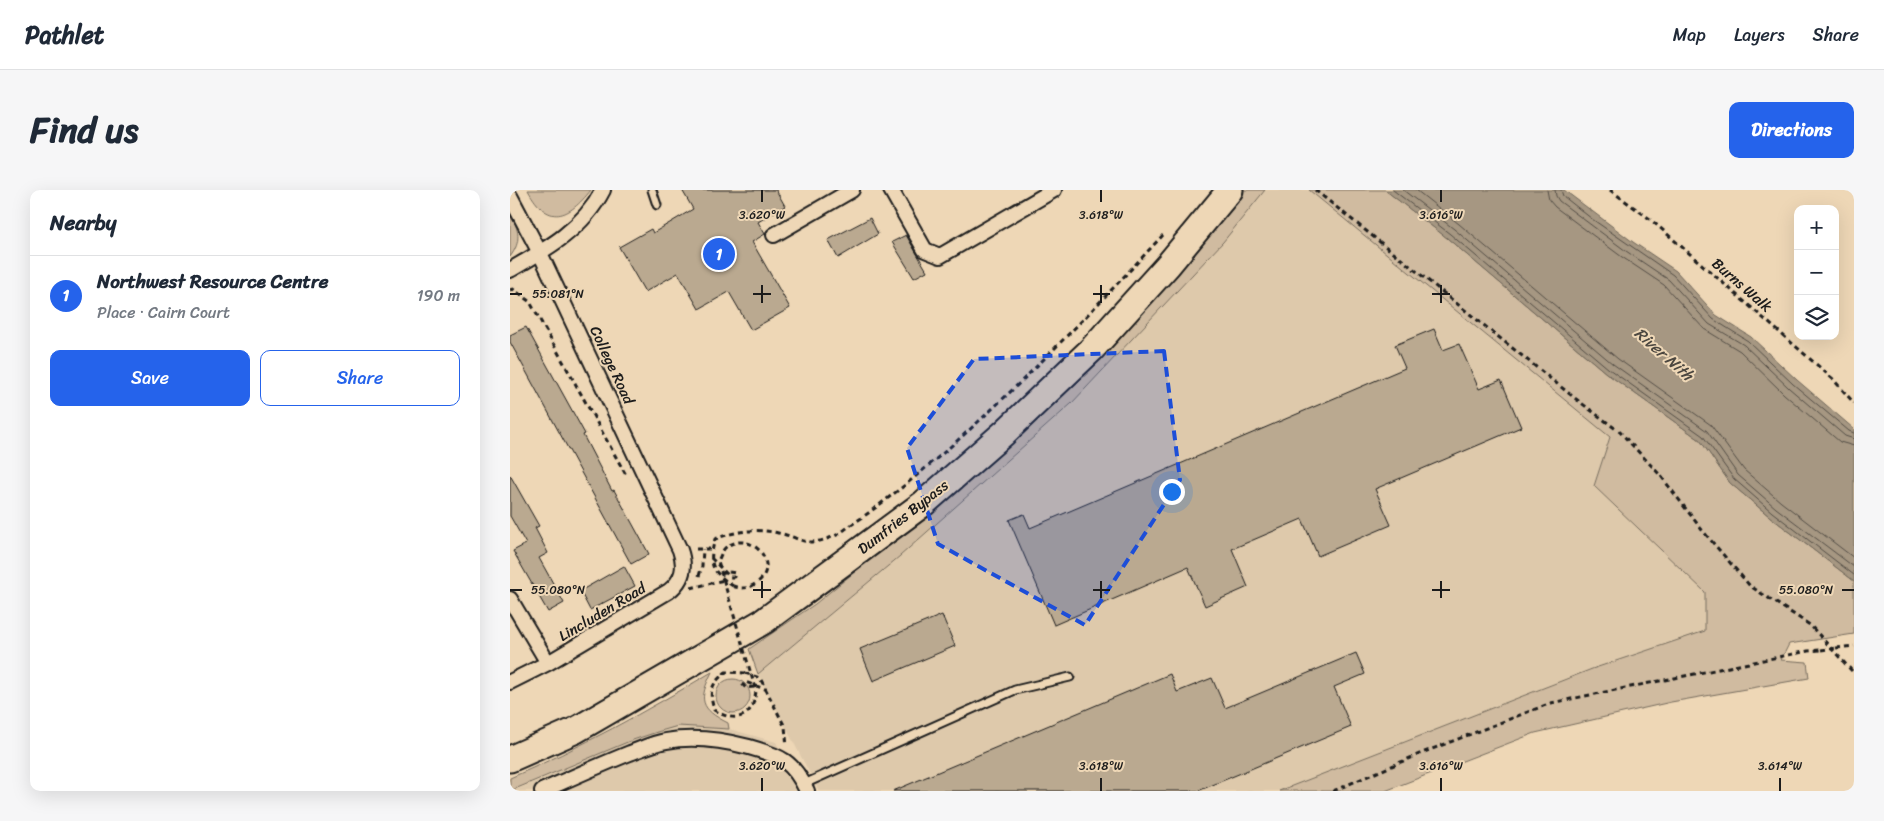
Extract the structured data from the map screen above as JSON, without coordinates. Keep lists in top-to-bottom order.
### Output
{
  "streets": {
    "highway": ["Dumfries Bypass"],
    "street": ["College Road", "Lincluden Road"],
    "path": ["Burns Walk"]
  },
  "crossings": [
    ["College Road", "Lincluden Road"]
  ],
  "water": ["River Nith"],
  "page": {
    "header": "Pathlet",
    "nav": ["Map", "Layers", "Share"],
    "title": "Find us",
    "buttons": [
      "Directions",
      ["Save", "Share"]
    ],
    "heading": "Nearby",
    "map_buttons": ["+", "−"],
    "pins": "1",
    "list": [
      {
        "mark": "1",
        "name": "Northwest Resource Centre",
        "note": "Place · Cairn Court",
        "value": "190 m"
      }
    ]
  },
  "coordinates": [
    "3.620°W",
    "3.618°W",
    "3.616°W",
    "55.081°N",
    "55.080°N",
    "3.614°W"
  ]
}
